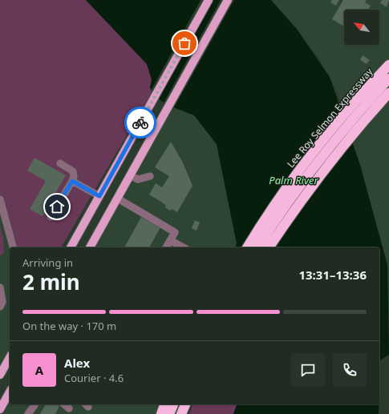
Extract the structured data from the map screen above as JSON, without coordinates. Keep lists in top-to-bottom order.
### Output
{
  "streets": {
    "highway": ["Lee Roy Selmon Expressway"]
  },
  "water": ["Palm River"],
  "north": "top left",
  "page": {
    "heading": ["2 min", "Arriving in", "13:31–13:36"],
    "panel": ["Alex", "Courier · 4.6"],
    "bar": "On the way · 170 m",
    "round": "A"
  }
}
